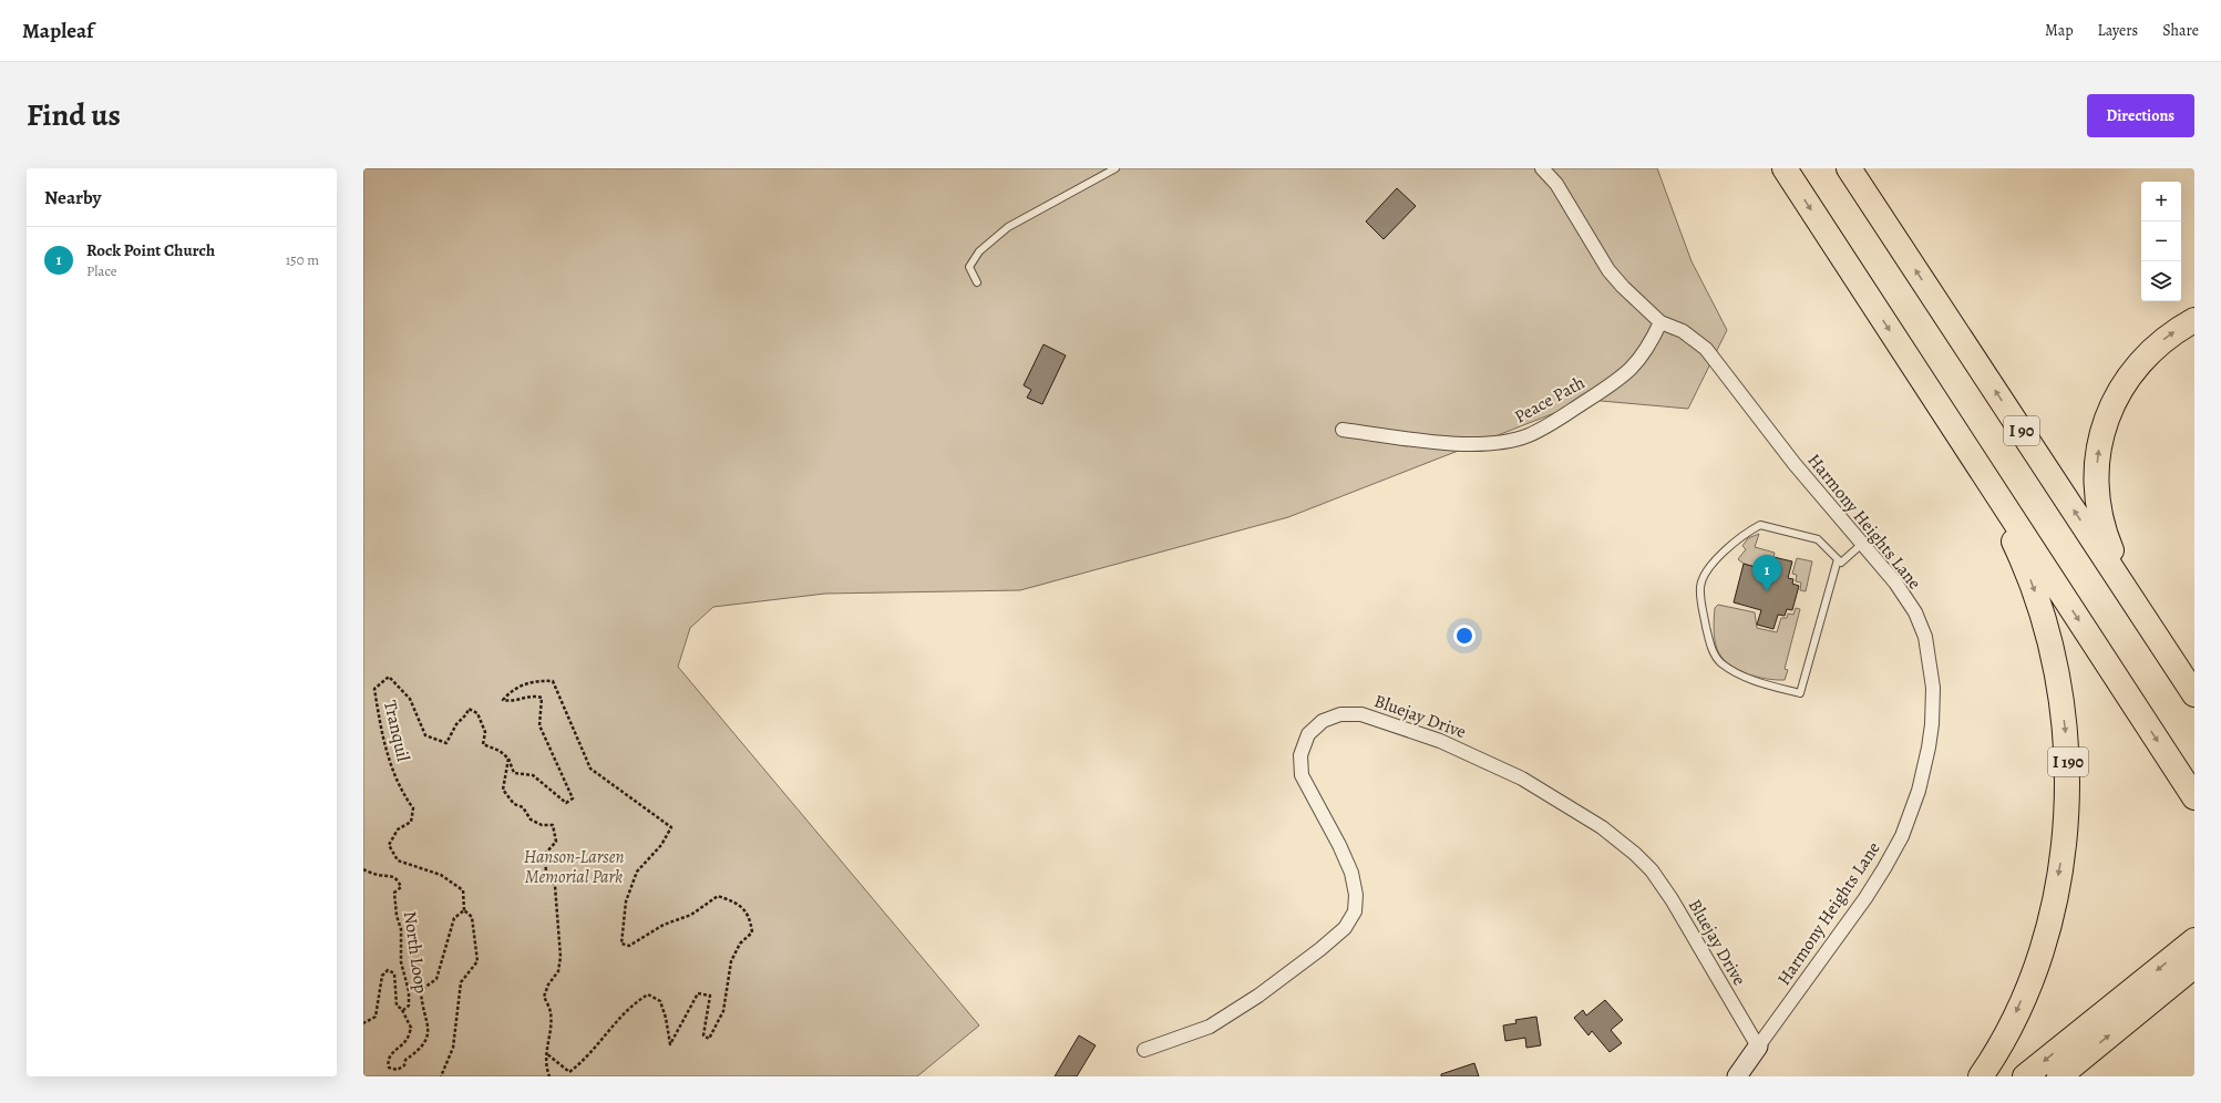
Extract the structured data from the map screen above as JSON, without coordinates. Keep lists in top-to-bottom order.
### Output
{
  "streets": {
    "highway": ["I 90", "I 190"],
    "street": ["Peace Path", "Harmony Heights Lane", "Bluejay Drive"],
    "path": ["Tranquil", "North Loop"]
  },
  "crossings": [
    ["Peace Path", "Harmony Heights Lane"],
    ["Harmony Heights Lane", "Bluejay Drive"]
  ],
  "parks": ["Hanson-Larsen Memorial Park"],
  "page": {
    "header": "Mapleaf",
    "nav": ["Map", "Layers", "Share"],
    "title": "Find us",
    "buttons": "Directions",
    "heading": "Nearby",
    "map_buttons": ["+", "−"],
    "list": [
      {
        "mark": "1",
        "name": "Rock Point Church",
        "note": "Place",
        "value": "150 m"
      }
    ],
    "pins": "1"
  }
}
